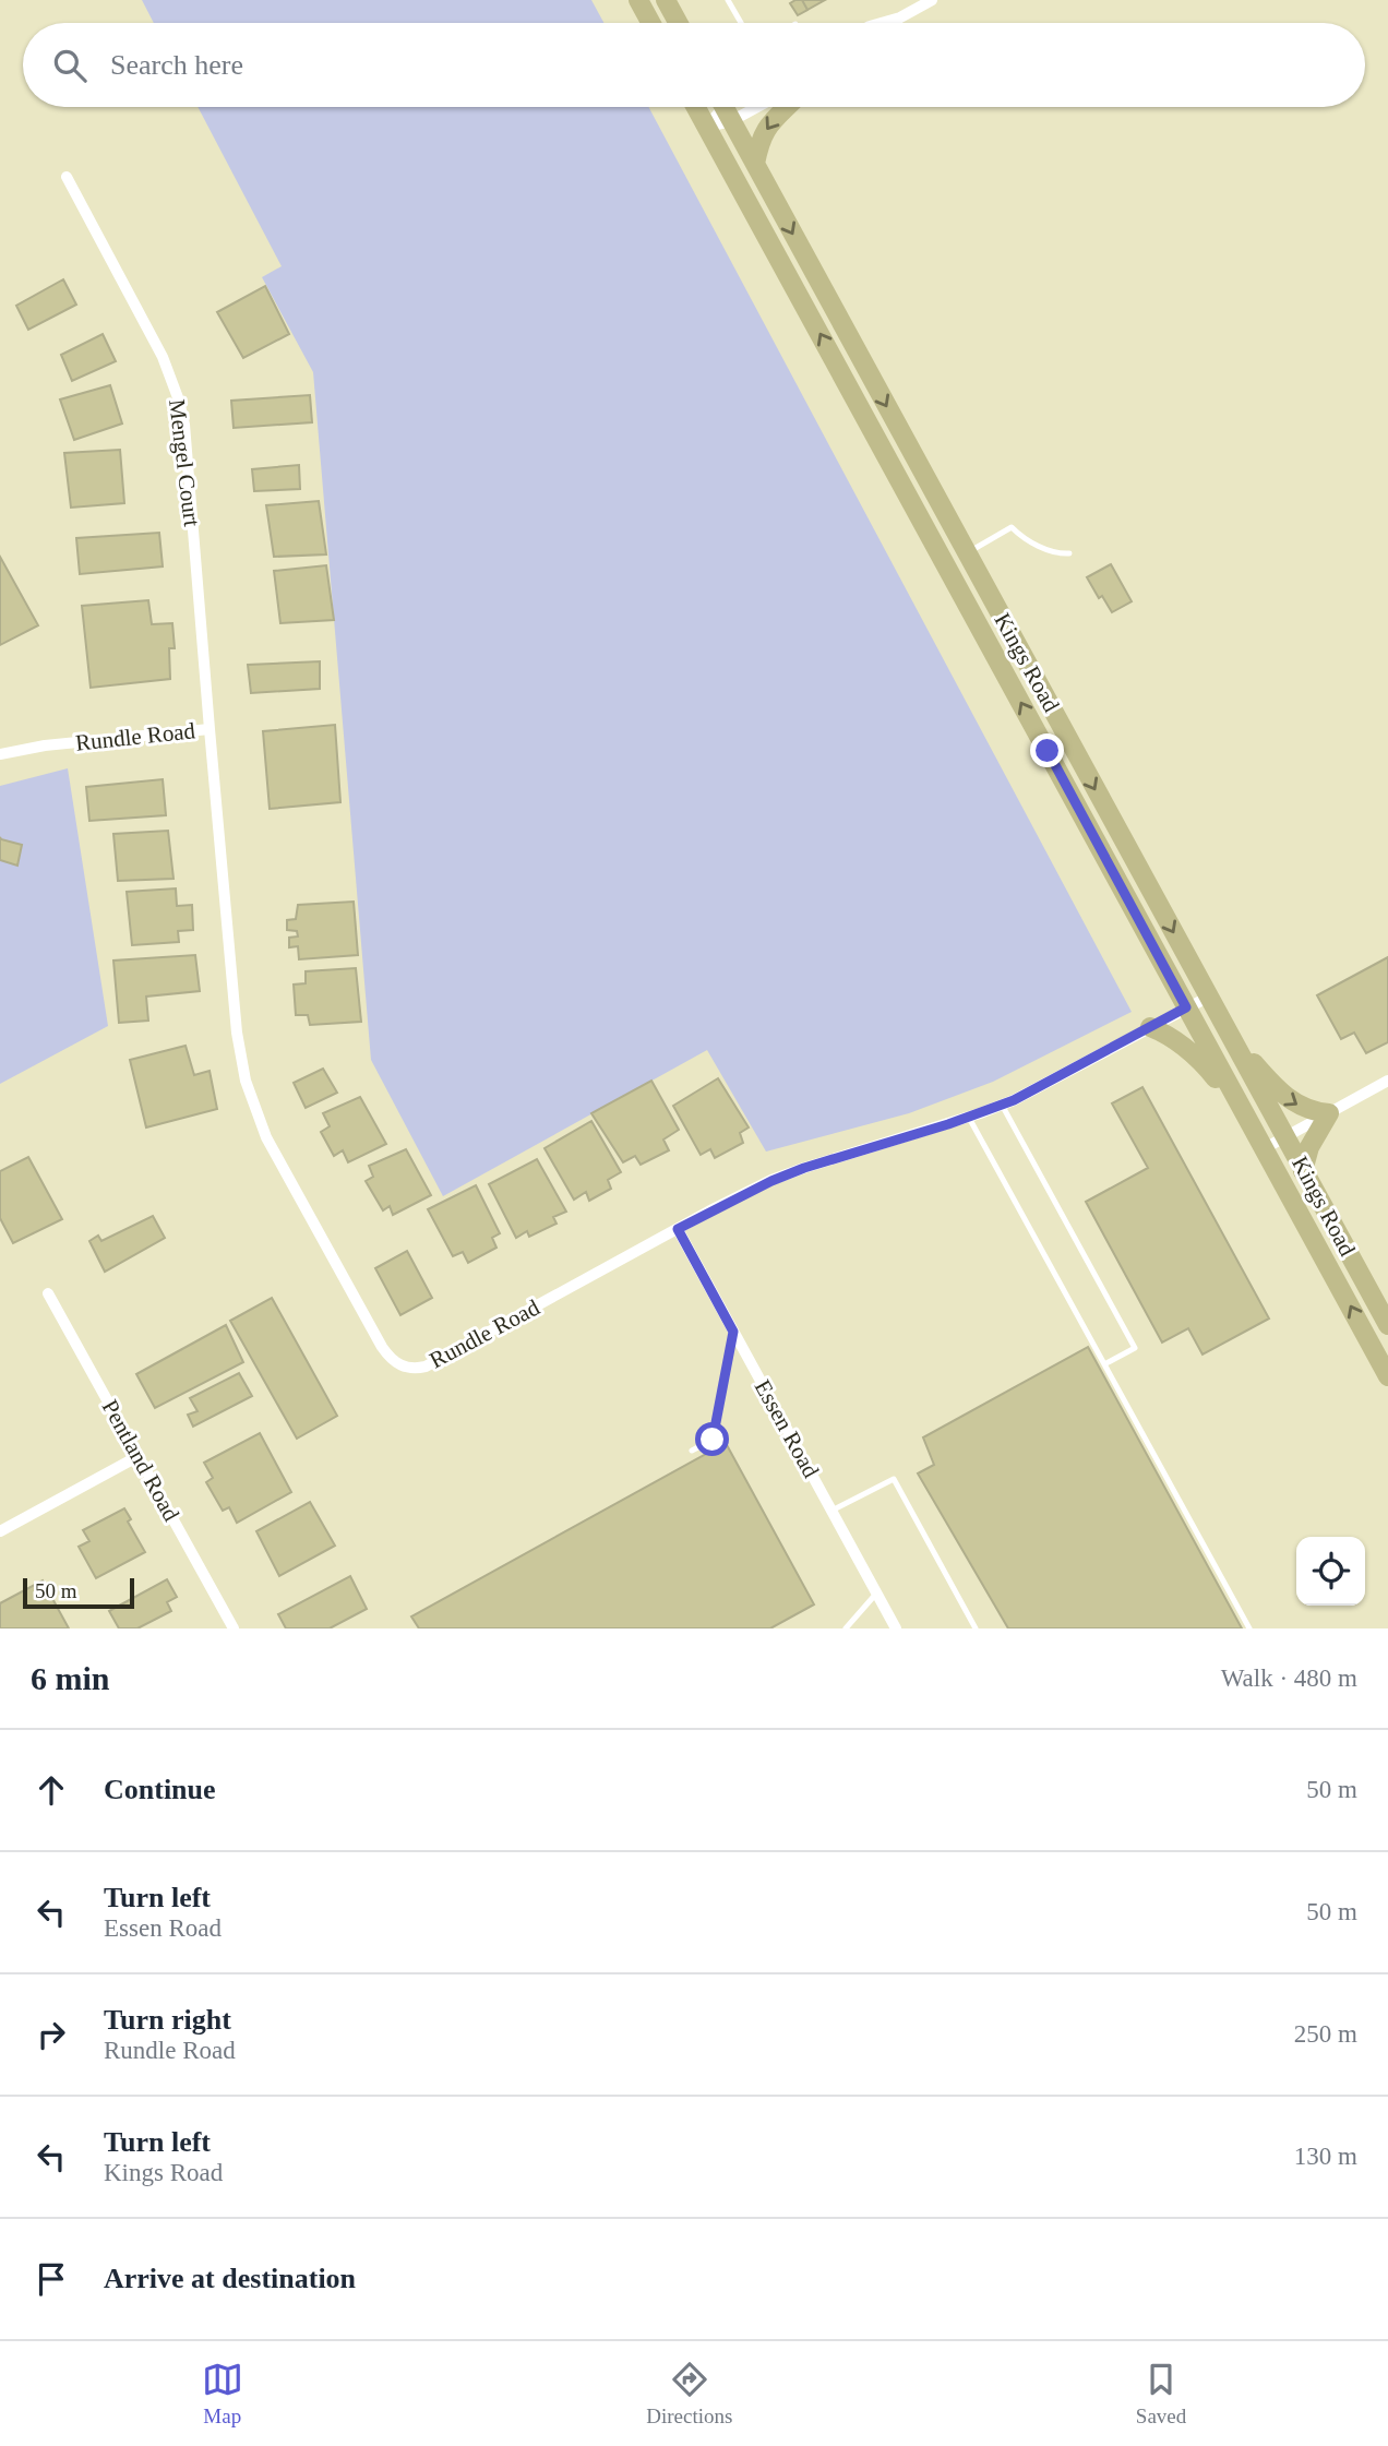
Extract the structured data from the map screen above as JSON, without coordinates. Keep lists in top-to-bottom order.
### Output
{
  "streets": {
    "main road": ["Kings Road"],
    "street": [
      "Mengel Court",
      "Rundle Road",
      "Essen Road",
      "Pentland Road"
    ]
  },
  "crossings": [
    ["Mengel Court", "Rundle Road"],
    ["Kings Road", "Rundle Road"],
    ["Rundle Road", "Essen Road"]
  ],
  "scale_bar": "50 m",
  "page": {
    "search": "Search here",
    "scale": "50 m",
    "heading": ["6 min", "Walk · 480 m"],
    "list": [
      ["Continue", "50 m"],
      ["Turn left", "Essen Road", "50 m"],
      ["Turn right", "Rundle Road", "250 m"],
      ["Turn left", "Kings Road", "130 m"],
      "Arrive at destination"
    ],
    "nav": ["Map", "Directions", "Saved"]
  }
}
